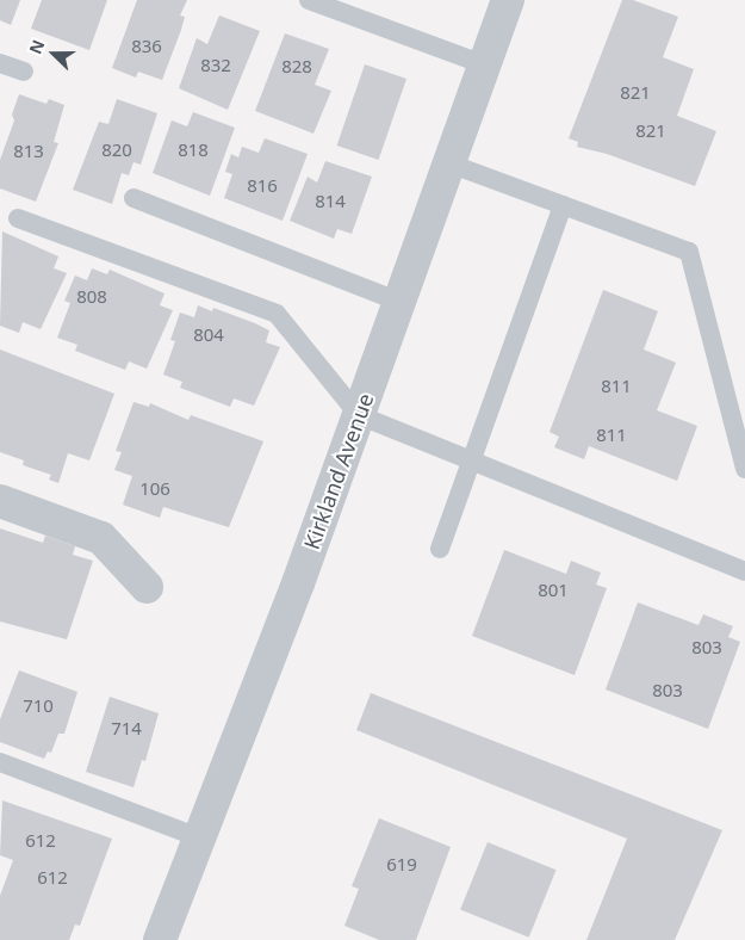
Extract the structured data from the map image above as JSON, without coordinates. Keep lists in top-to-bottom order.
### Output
{
  "streets": {
    "street": ["Kirkland Avenue"]
  },
  "house_numbers": [
    "836",
    "832",
    "828",
    "821",
    "821",
    "820",
    "818",
    "813",
    "816",
    "814",
    "808",
    "804",
    "811",
    "811",
    "106",
    "801",
    "803",
    "803",
    "710",
    "714",
    "612",
    "619",
    "612"
  ],
  "north": "left"
}
